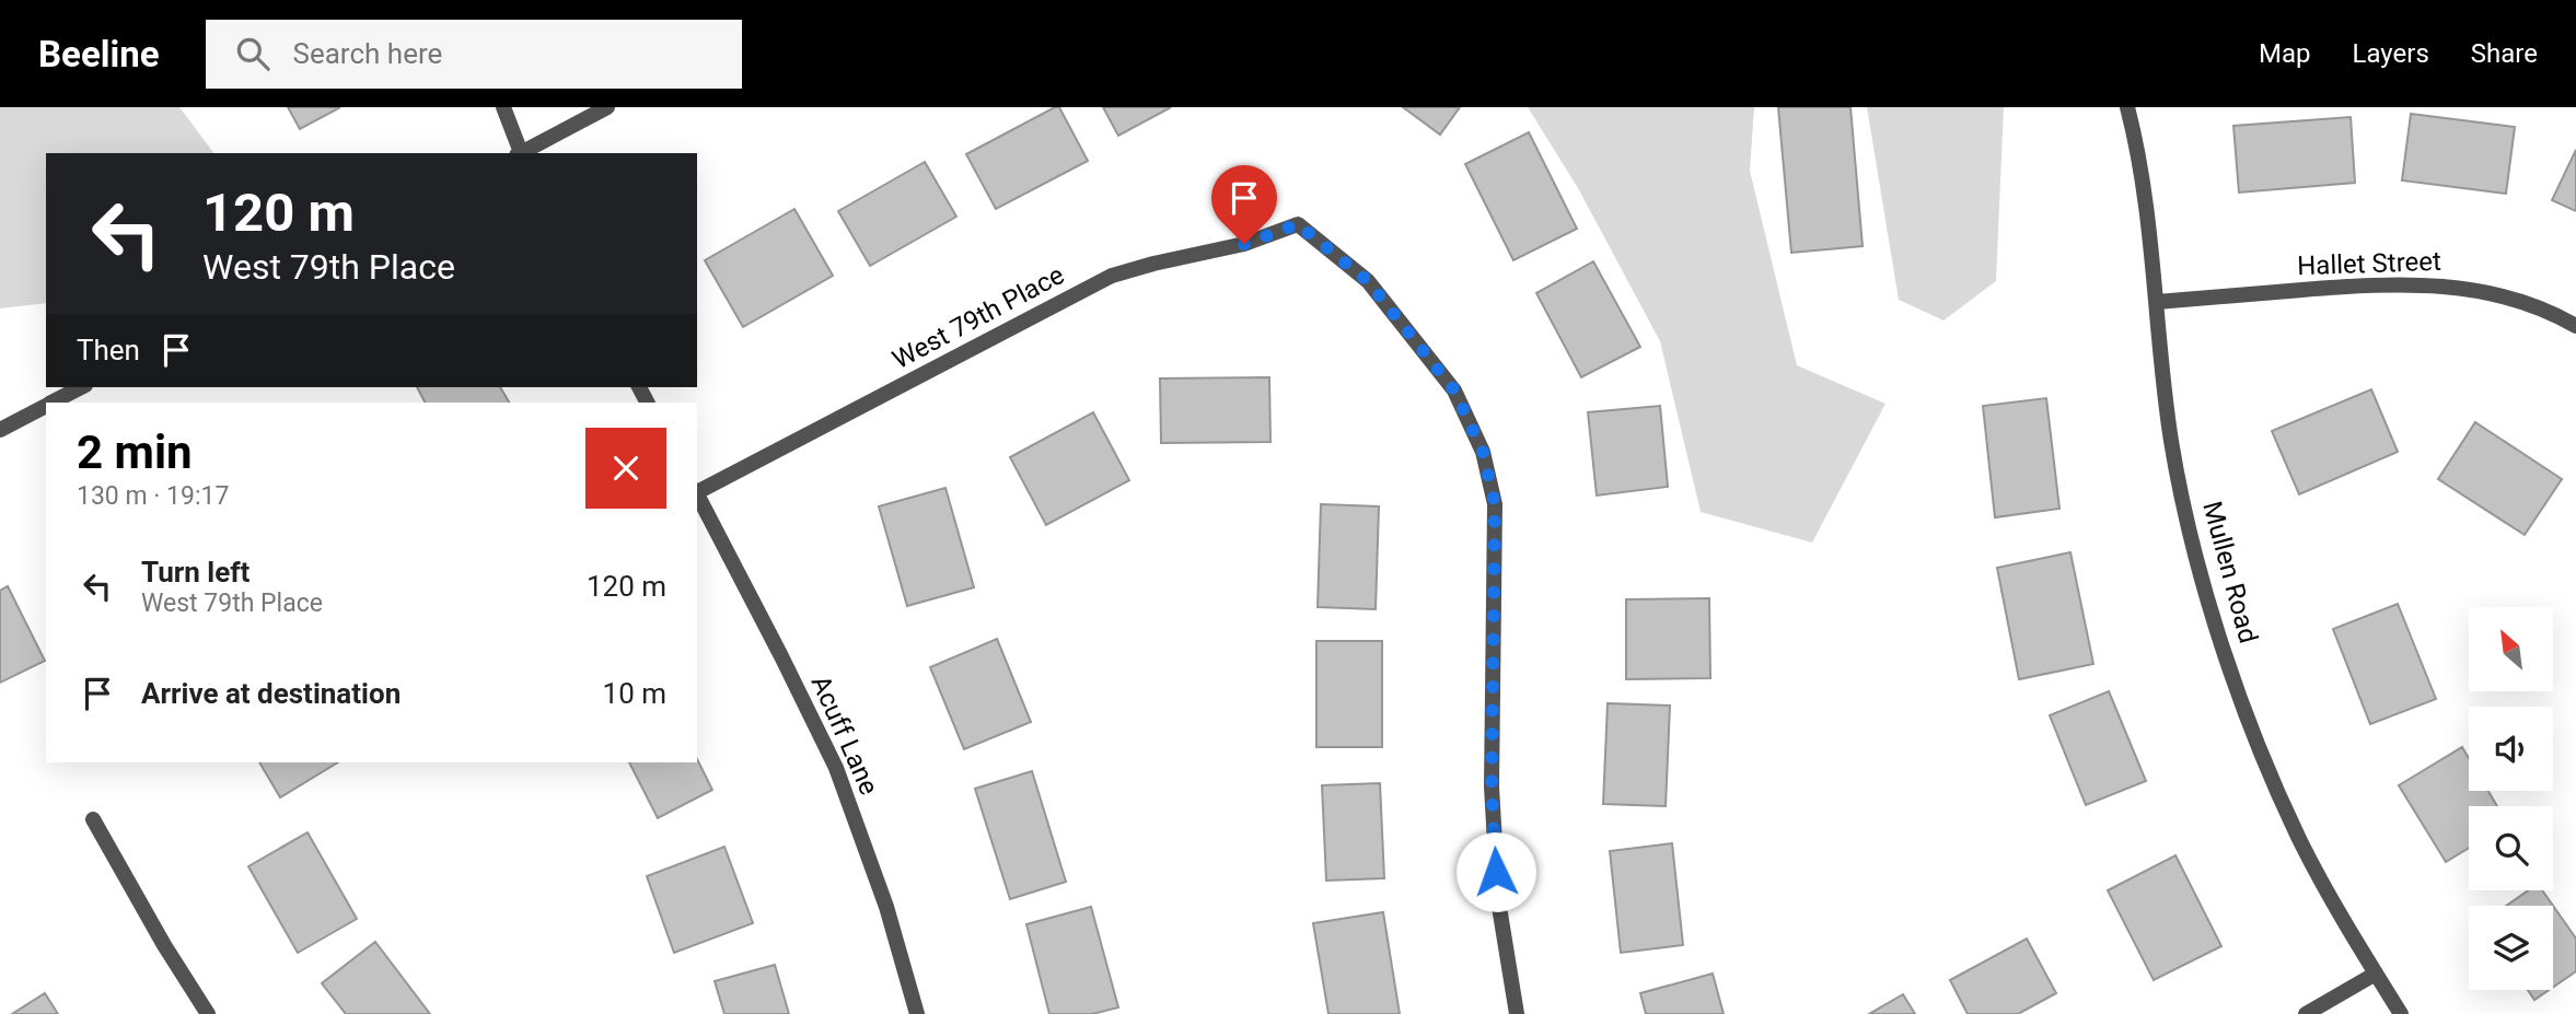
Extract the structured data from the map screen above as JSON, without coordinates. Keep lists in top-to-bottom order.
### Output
{
  "streets": {
    "street": [
      "Hallet Street",
      "West 79th Place",
      "Mullen Road",
      "Acuff Lane"
    ]
  },
  "crossings": [
    ["Hallet Street", "Mullen Road"]
  ],
  "north": "top left",
  "page": {
    "header": "Beeline",
    "search": "Search here",
    "nav": ["Map", "Layers", "Share"],
    "turn": ["120 m", "West 79th Place"],
    "then": "Then",
    "heading": ["2 min", "130 m · 19:17"],
    "list": [
      {
        "name": "Turn left",
        "note": "West 79th Place",
        "value": "120 m"
      },
      {
        "name": "Arrive at destination",
        "value": "10 m"
      }
    ]
  }
}
